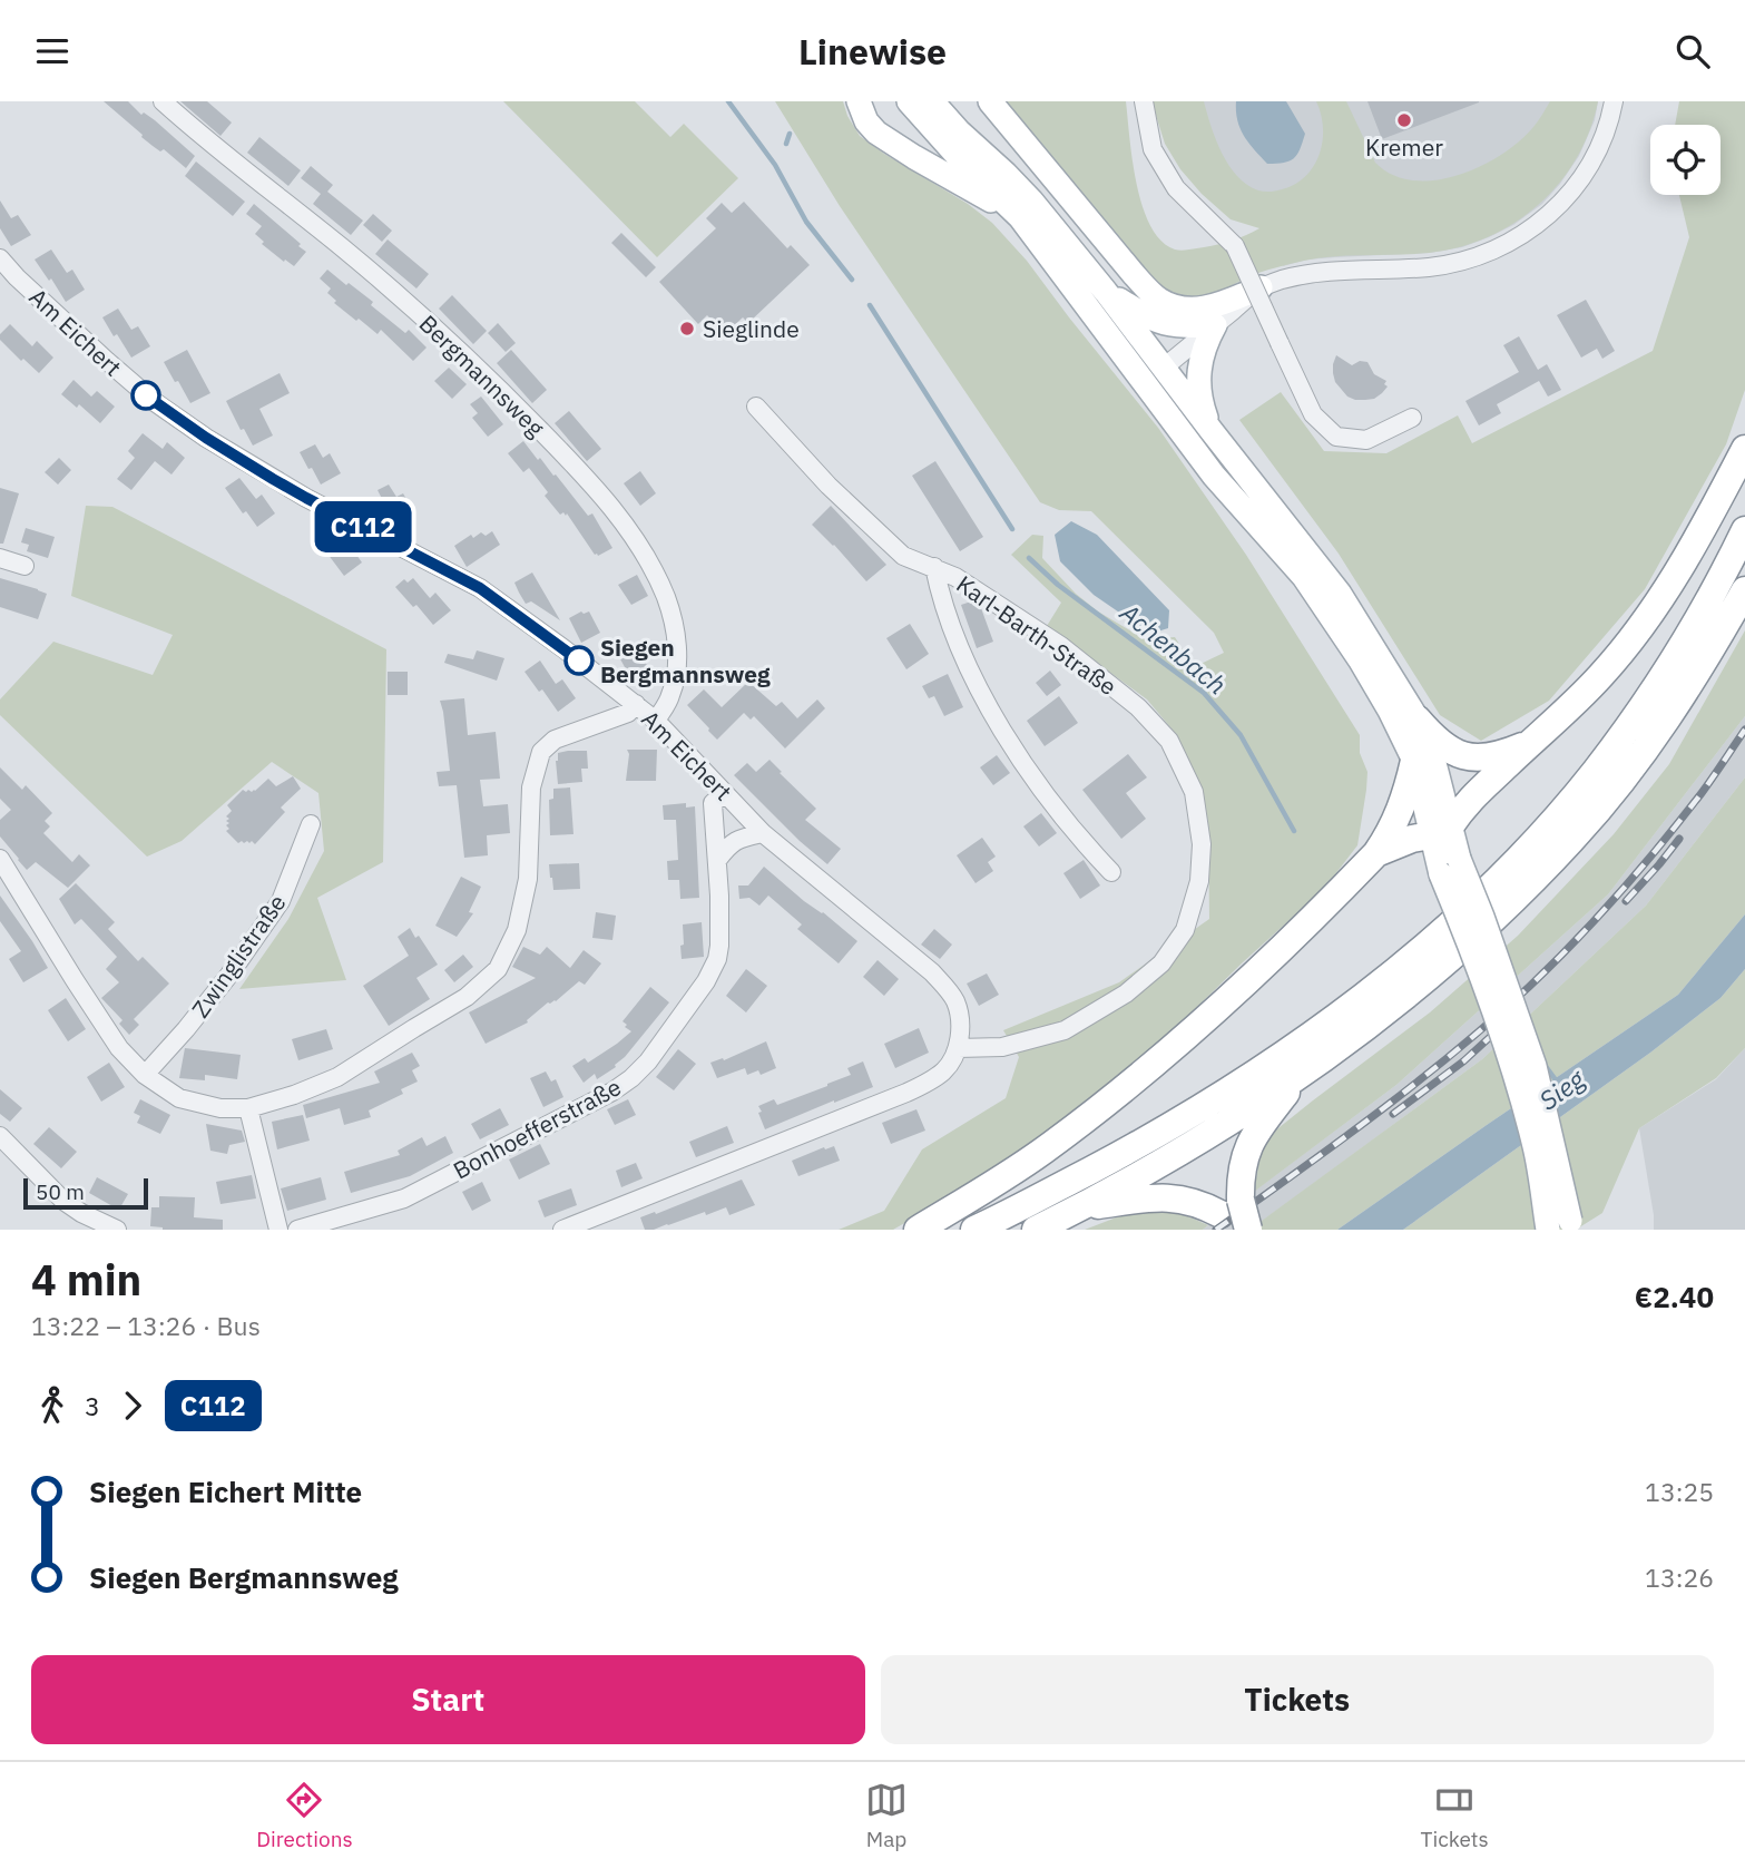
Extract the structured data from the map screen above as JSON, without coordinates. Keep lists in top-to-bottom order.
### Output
{
  "streets": {
    "street": [
      "Am Eichert",
      "Bergmannsweg",
      "Karl-Barth-Straße",
      "Zwinglistraße",
      "Bonhoefferstraße"
    ]
  },
  "crossings": [
    ["Am Eichert", "Bergmannsweg"],
    ["Am Eichert", "Karl-Barth-Straße"],
    ["Am Eichert", "Bonhoefferstraße"]
  ],
  "water": ["Achenbach", "Sieg"],
  "places": ["Kremer", "Sieglinde", "Siegen Bergmannsweg"],
  "lines": ["bus line C112"],
  "scale_bar": "50 m",
  "page": {
    "header": "Linewise",
    "on_map": "C112",
    "scale": "50 m",
    "heading": ["4 min", "13:22 – 13:26 · Bus", "€2.40"],
    "legs": ["3", "C112"],
    "list": [
      {
        "name": "Siegen Eichert Mitte",
        "value": "13:25"
      },
      {
        "name": "Siegen Bergmannsweg",
        "value": "13:26"
      }
    ],
    "buttons": ["Start", "Tickets"],
    "tabs": ["Directions", "Map", "Tickets"]
  }
}
